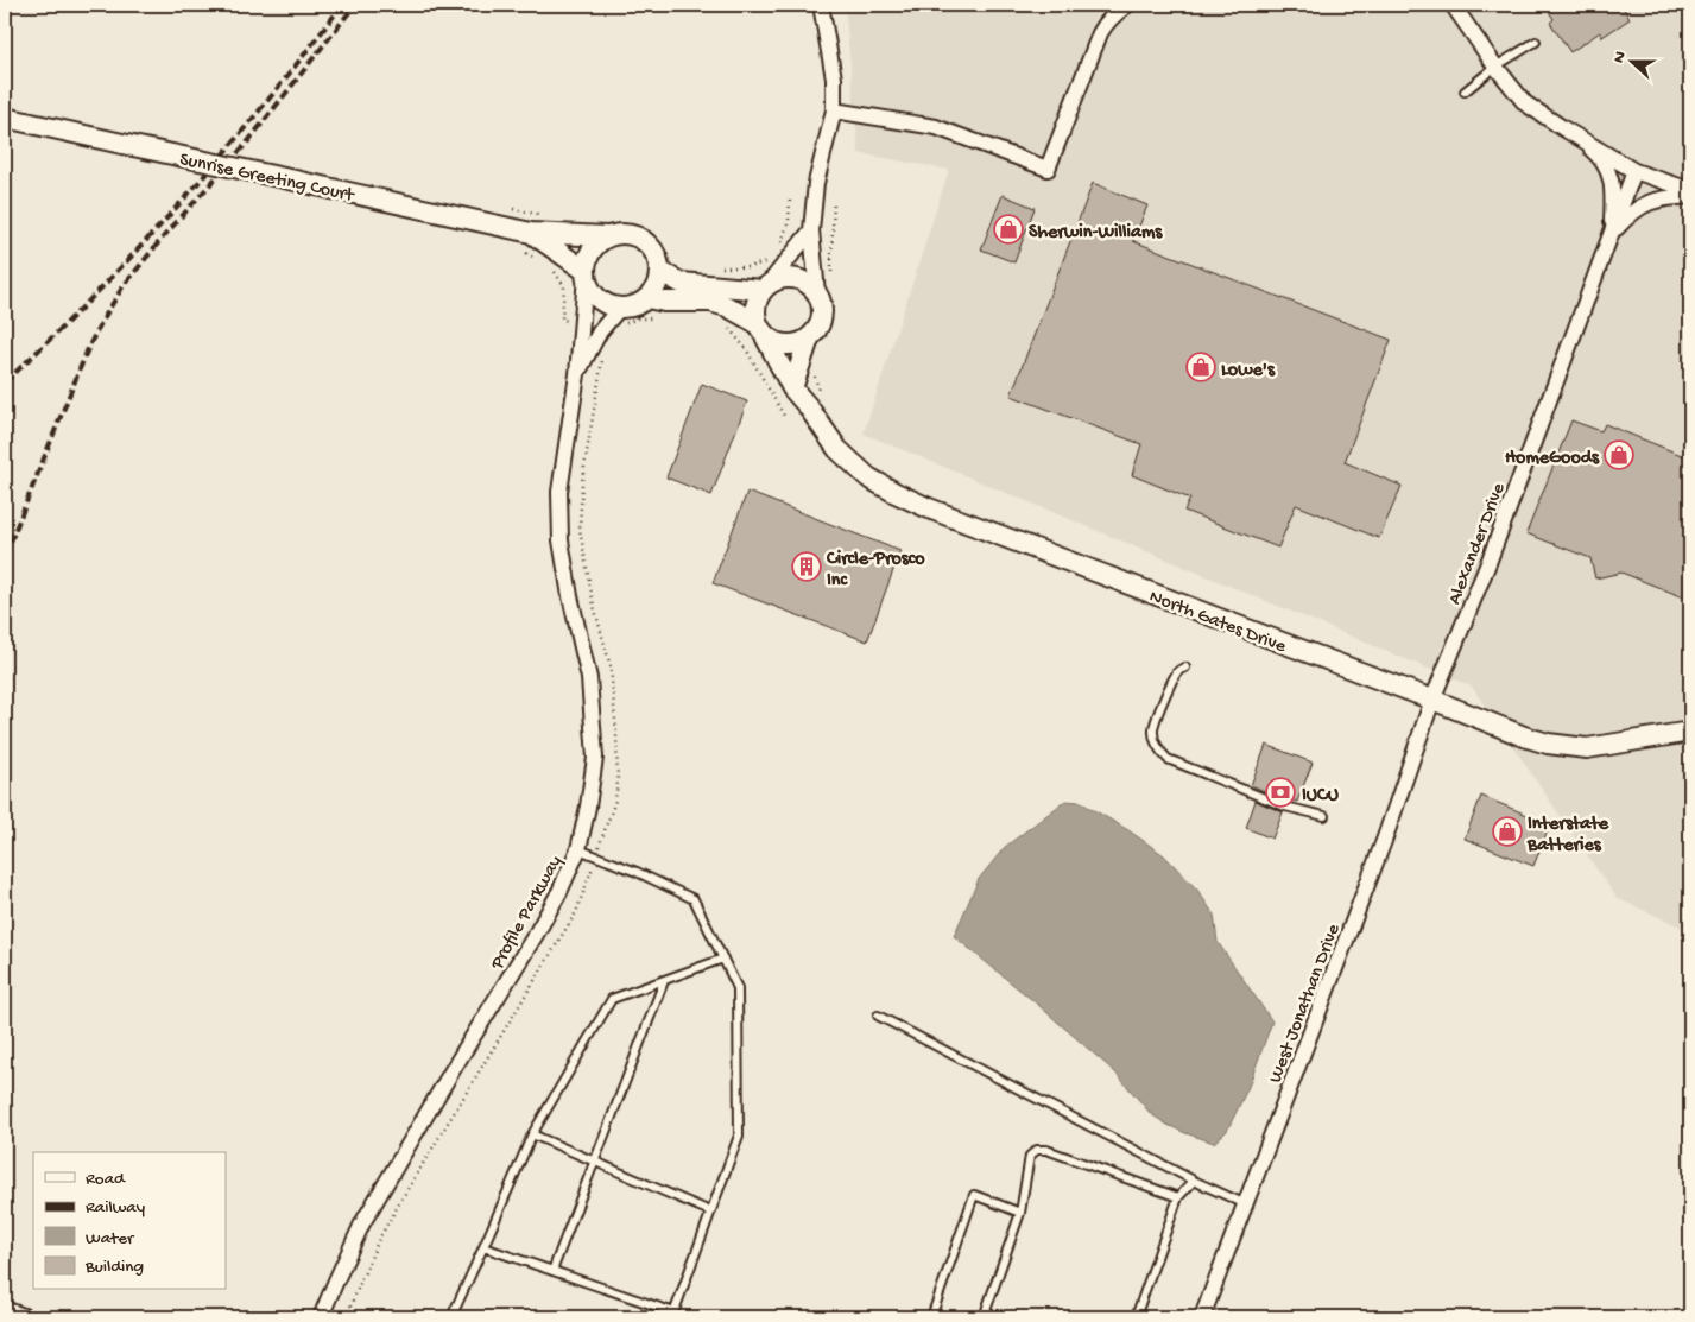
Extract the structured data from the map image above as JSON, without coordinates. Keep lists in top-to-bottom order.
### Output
{
  "streets": {
    "street": [
      "Sunrise Greeting Court",
      "Alexander Drive",
      "North Gates Drive",
      "Profile Parkway",
      "West Jonathan Drive"
    ]
  },
  "crossings": [
    ["Sunrise Greeting Court", "Profile Parkway"],
    ["Alexander Drive", "North Gates Drive"],
    ["Alexander Drive", "West Jonathan Drive"],
    ["North Gates Drive", "West Jonathan Drive"]
  ],
  "places": {
    "shop": [
      "Sherwin-Williams",
      "Lowe's",
      "HomeGoods",
      "Interstate Batteries"
    ],
    "building": ["Circle-Prosco Inc"],
    "bank": ["IUCU"]
  },
  "legend": [
    "Road",
    "Railway",
    "Water",
    "Building"
  ],
  "north": "left"
}
